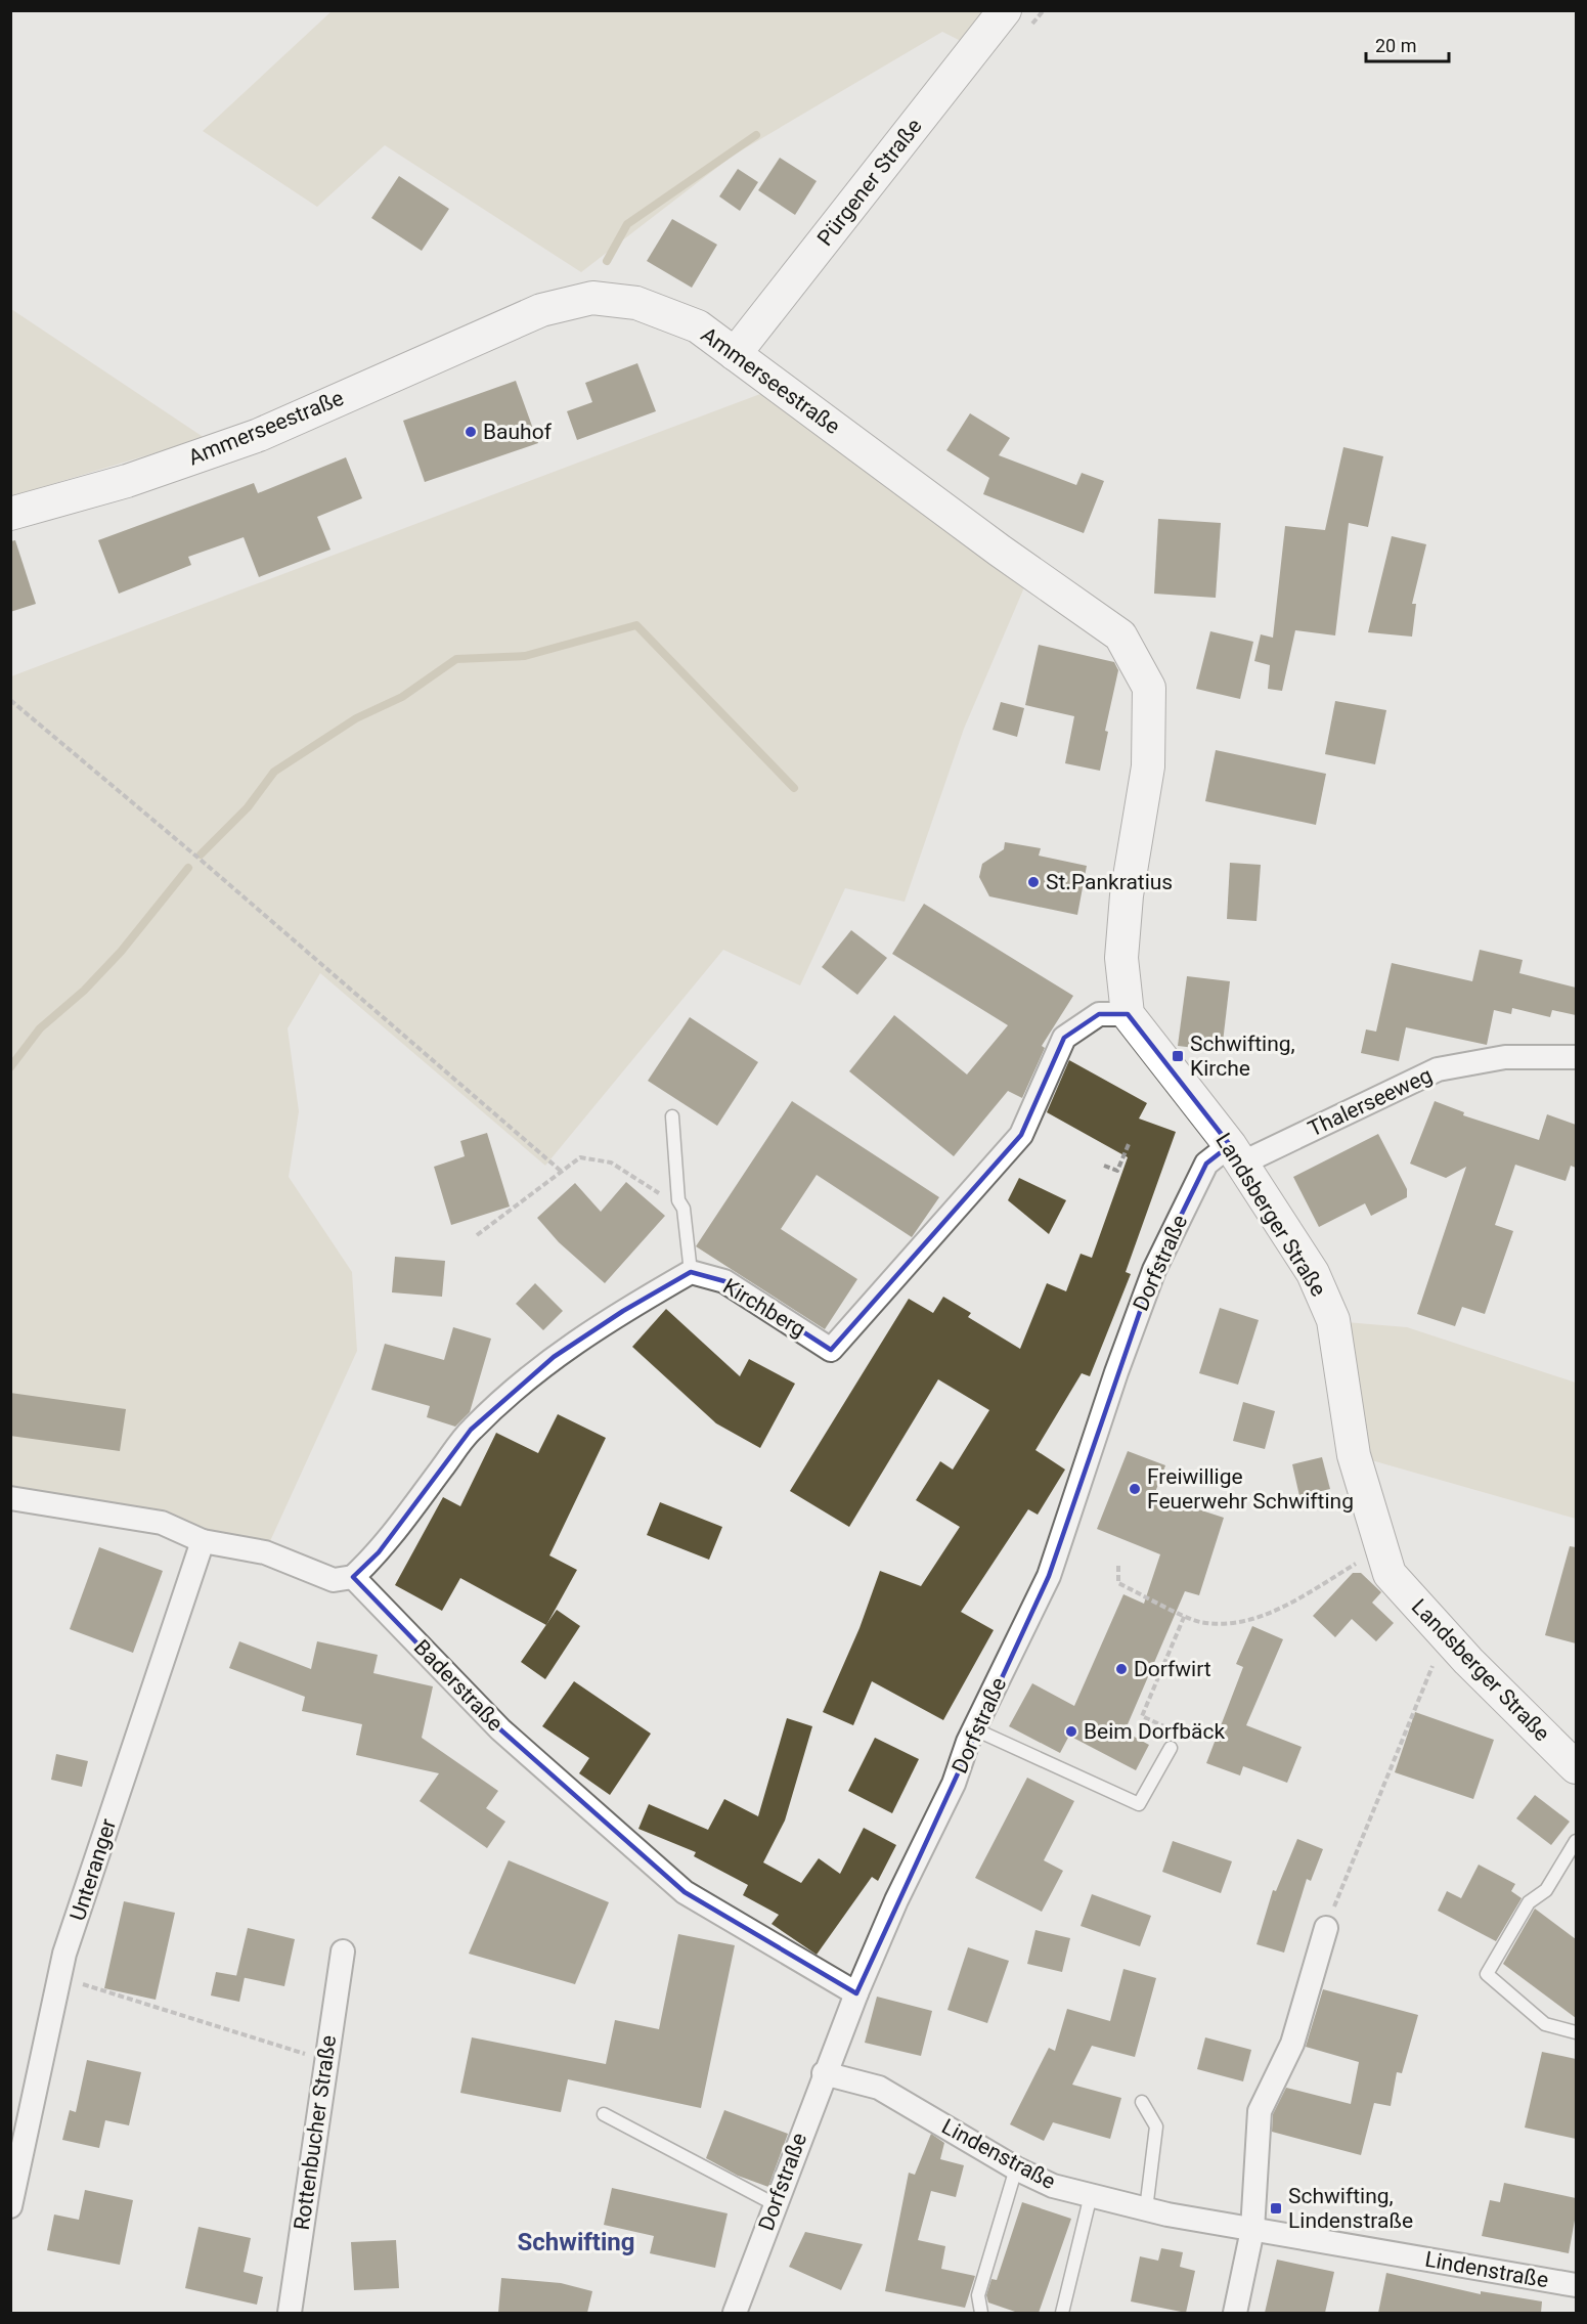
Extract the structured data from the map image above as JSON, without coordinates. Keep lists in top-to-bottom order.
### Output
{
  "streets": {
    "street": [
      "Pürgener Straße",
      "Ammerseestraße",
      "Thalerseeweg",
      "Landsberger Straße",
      "Dorfstraße",
      "Kirchberg",
      "Baderstraße",
      "Unteranger",
      "Rottenbucher Straße",
      "Lindenstraße"
    ]
  },
  "crossings": [
    ["Pürgener Straße", "Ammerseestraße"],
    ["Ammerseestraße", "Landsberger Straße"],
    ["Ammerseestraße", "Kirchberg"],
    ["Thalerseeweg", "Landsberger Straße"],
    ["Thalerseeweg", "Dorfstraße"],
    ["Landsberger Straße", "Dorfstraße"],
    ["Landsberger Straße", "Kirchberg"],
    ["Dorfstraße", "Baderstraße"],
    ["Dorfstraße", "Lindenstraße"]
  ],
  "districts": ["Schwifting"],
  "places": {
    "other": [
      "Bauhof",
      "St.Pankratius",
      "Freiwillige Feuerwehr Schwifting",
      "Dorfwirt",
      "Beim Dorfbäck"
    ],
    "transit": ["Schwifting, Kirche", "Schwifting, Lindenstraße"]
  },
  "scale_bar": "20 m"
}
